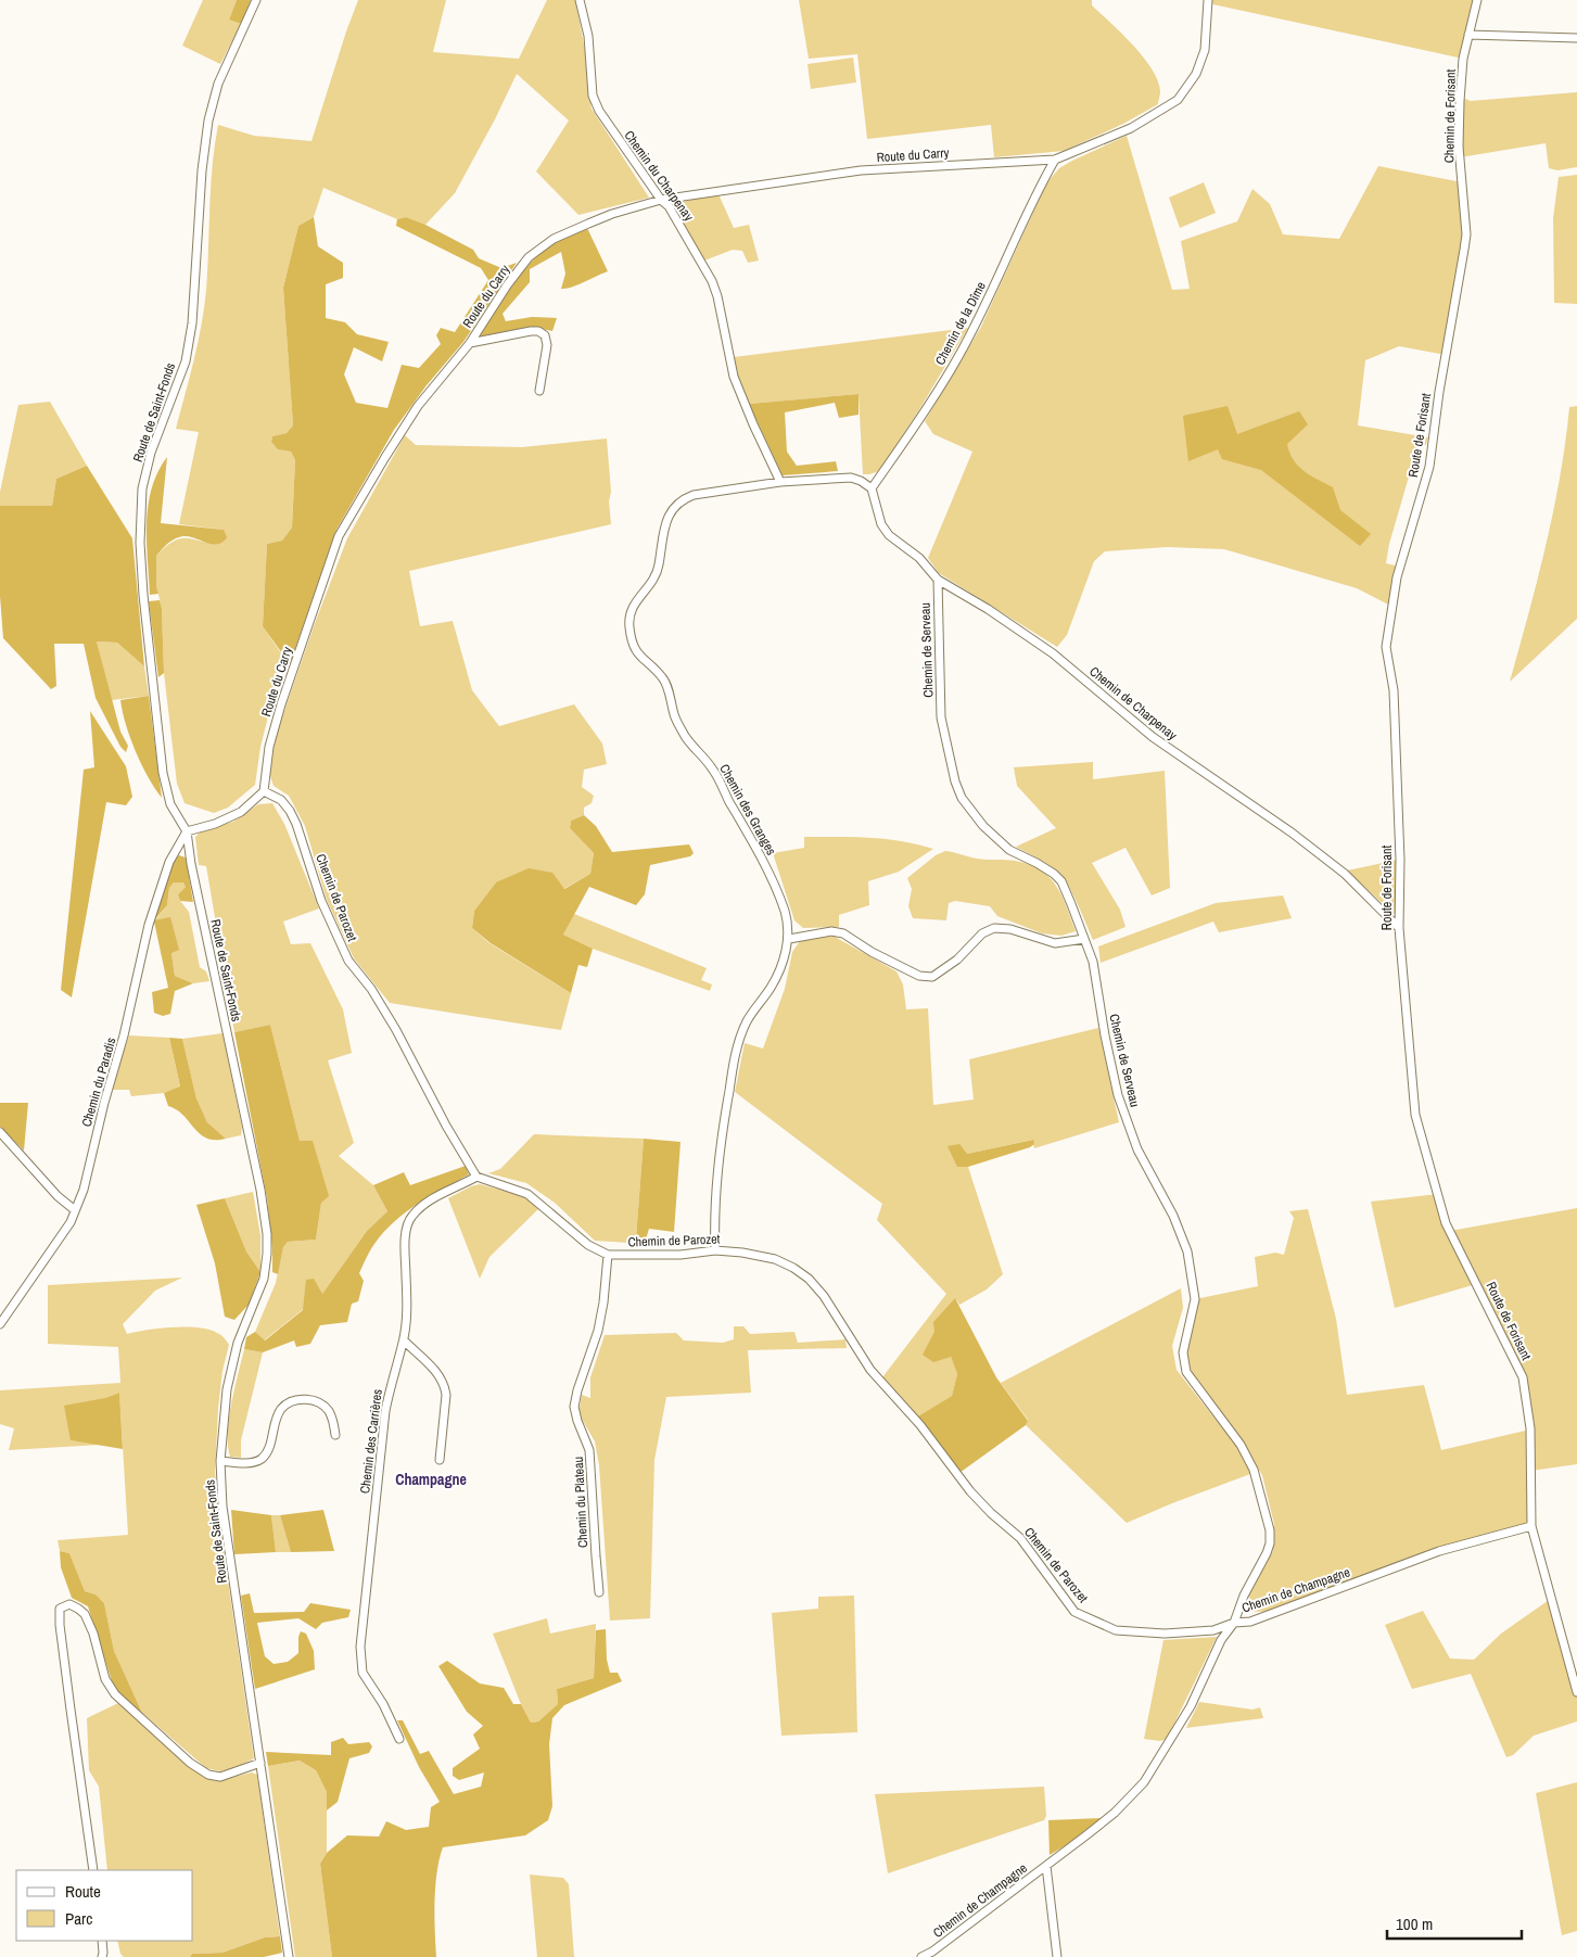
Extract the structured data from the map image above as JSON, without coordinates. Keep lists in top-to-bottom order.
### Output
{
  "streets": {
    "street": [
      "Chemin de Forisant",
      "Route du Carry",
      "Chemin du Charpenay",
      "Chemin de la Dîme",
      "Route de Saint-Fonds",
      "Route de Forisant",
      "Chemin de Serveau",
      "Chemin de Charpenay",
      "Chemin des Granges",
      "Chemin de Parozet",
      "Chemin du Paradis",
      "Chemin des Carrières",
      "Chemin du Plateau",
      "Chemin de Champagne"
    ]
  },
  "crossings": [
    ["Chemin de Forisant", "Route de Forisant"],
    ["Route du Carry", "Chemin du Charpenay"],
    ["Route du Carry", "Chemin de la Dîme"],
    ["Route du Carry", "Chemin de Parozet"],
    ["Chemin du Charpenay", "Chemin des Granges"],
    ["Chemin de la Dîme", "Chemin de Charpenay"],
    ["Chemin de la Dîme", "Chemin des Granges"],
    ["Route de Saint-Fonds", "Chemin du Paradis"],
    ["Route de Forisant", "Chemin de Charpenay"],
    ["Route de Forisant", "Chemin de Champagne"],
    ["Chemin de Serveau", "Chemin de Charpenay"],
    ["Chemin de Serveau", "Chemin de Parozet"],
    ["Chemin de Serveau", "Chemin de Champagne"],
    ["Chemin de Charpenay", "Chemin des Granges"],
    ["Chemin des Granges", "Chemin de Parozet"],
    ["Chemin de Parozet", "Chemin des Carrières"],
    ["Chemin de Parozet", "Chemin du Plateau"],
    ["Chemin de Parozet", "Chemin de Champagne"]
  ],
  "districts": ["Champagne"],
  "legend": ["Route", "Parc"],
  "scale_bar": "100 m"
}
